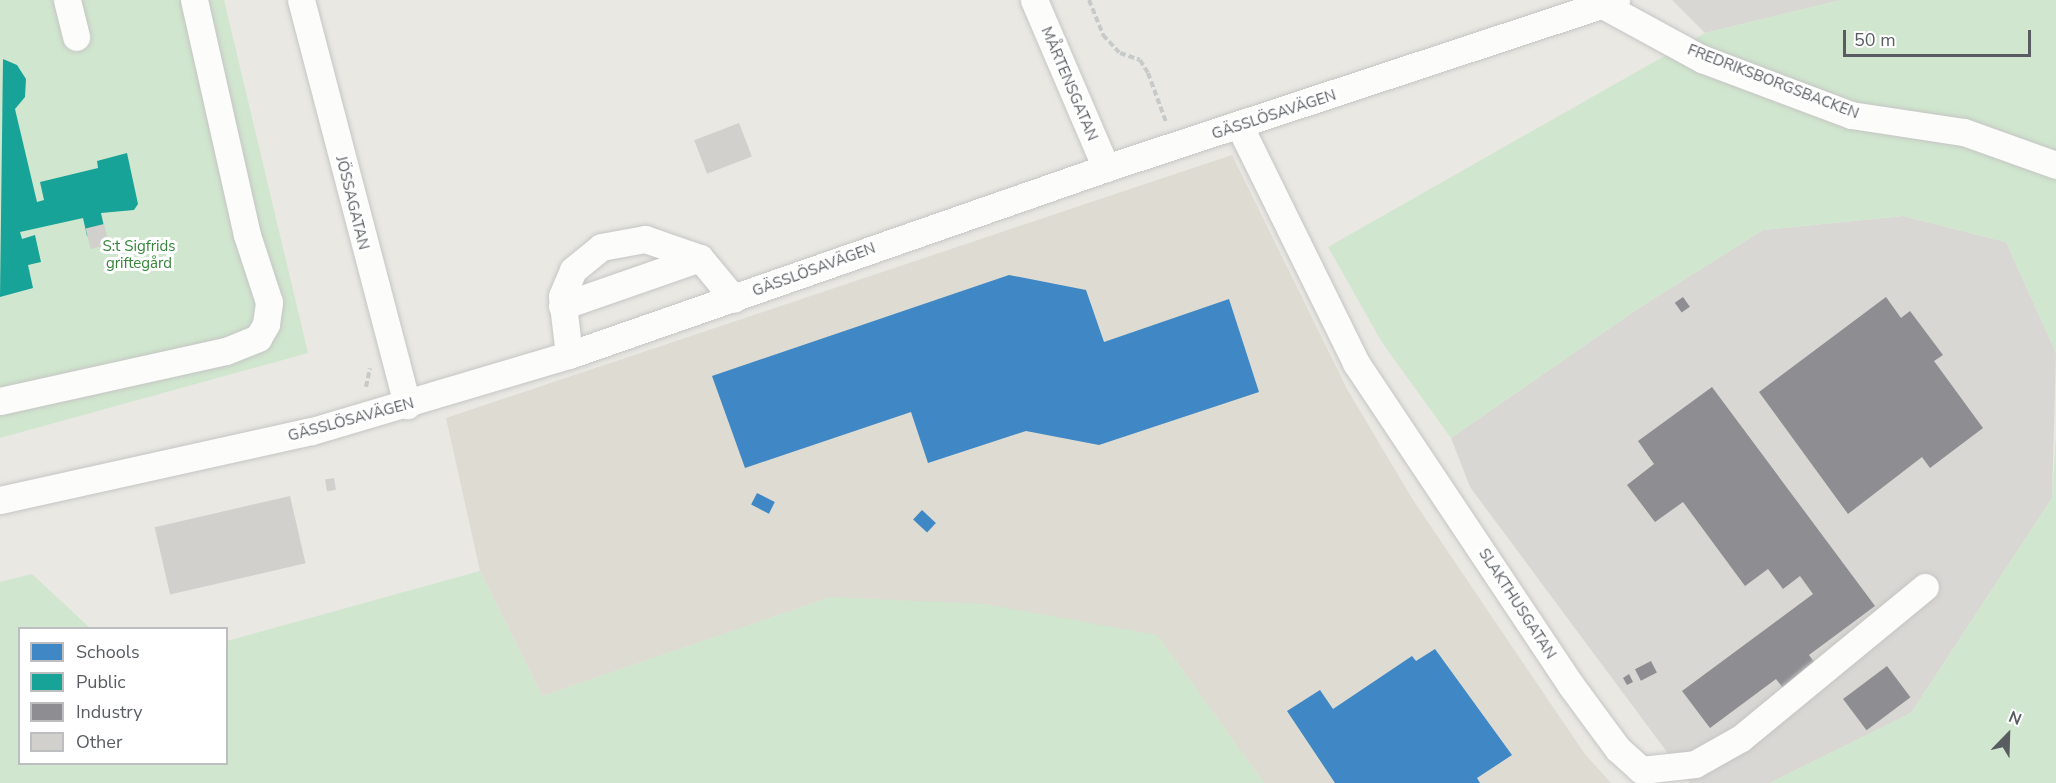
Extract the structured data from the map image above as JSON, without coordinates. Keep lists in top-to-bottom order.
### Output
{
  "streets": {
    "street": [
      "FREDRIKSBORGSBACKEN",
      "MÅRTENSGATAN",
      "GÄSSLÖSAVÄGEN",
      "JÖSSAGATAN",
      "SLAKTHUSGATAN"
    ]
  },
  "crossings": [
    ["FREDRIKSBORGSBACKEN", "GÄSSLÖSAVÄGEN"],
    ["MÅRTENSGATAN", "GÄSSLÖSAVÄGEN"],
    ["GÄSSLÖSAVÄGEN", "JÖSSAGATAN"],
    ["GÄSSLÖSAVÄGEN", "SLAKTHUSGATAN"]
  ],
  "parks": ["S:t Sigfrids griftegård"],
  "legend": [
    "Schools",
    "Public",
    "Industry",
    "Other"
  ],
  "scale_bar": "50 m",
  "north": "top right"
}
